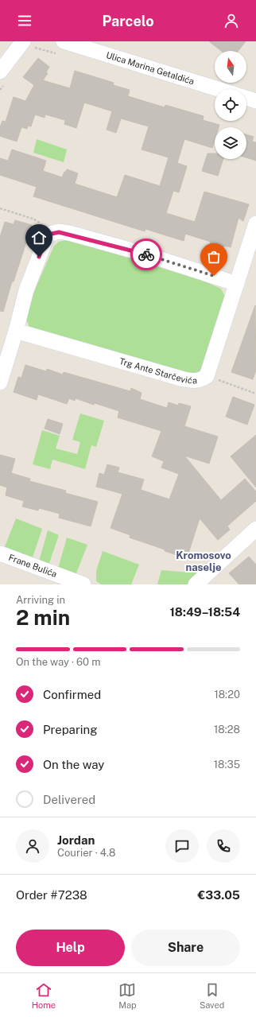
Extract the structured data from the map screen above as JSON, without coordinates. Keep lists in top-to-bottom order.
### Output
{
  "streets": {
    "street": ["Ulica Marina Getaldića", "Trg Ante Starčevića", "Frane Bulića"]
  },
  "districts": ["Kromosovo naselje"],
  "north": "top",
  "page": {
    "header": "Parcelo",
    "heading": ["2 min", "Arriving in", "18:49–18:54"],
    "panel": [
      "Jordan",
      "Courier · 4.8",
      "Order #7238",
      "€33.05"
    ],
    "bar": "On the way · 60 m",
    "list": [
      ["Confirmed", "18:20"],
      ["Preparing", "18:28"],
      ["On the way", "18:35"],
      "Delivered"
    ],
    "buttons": ["Help", "Share"],
    "tabs": ["Home", "Map", "Saved"]
  }
}
